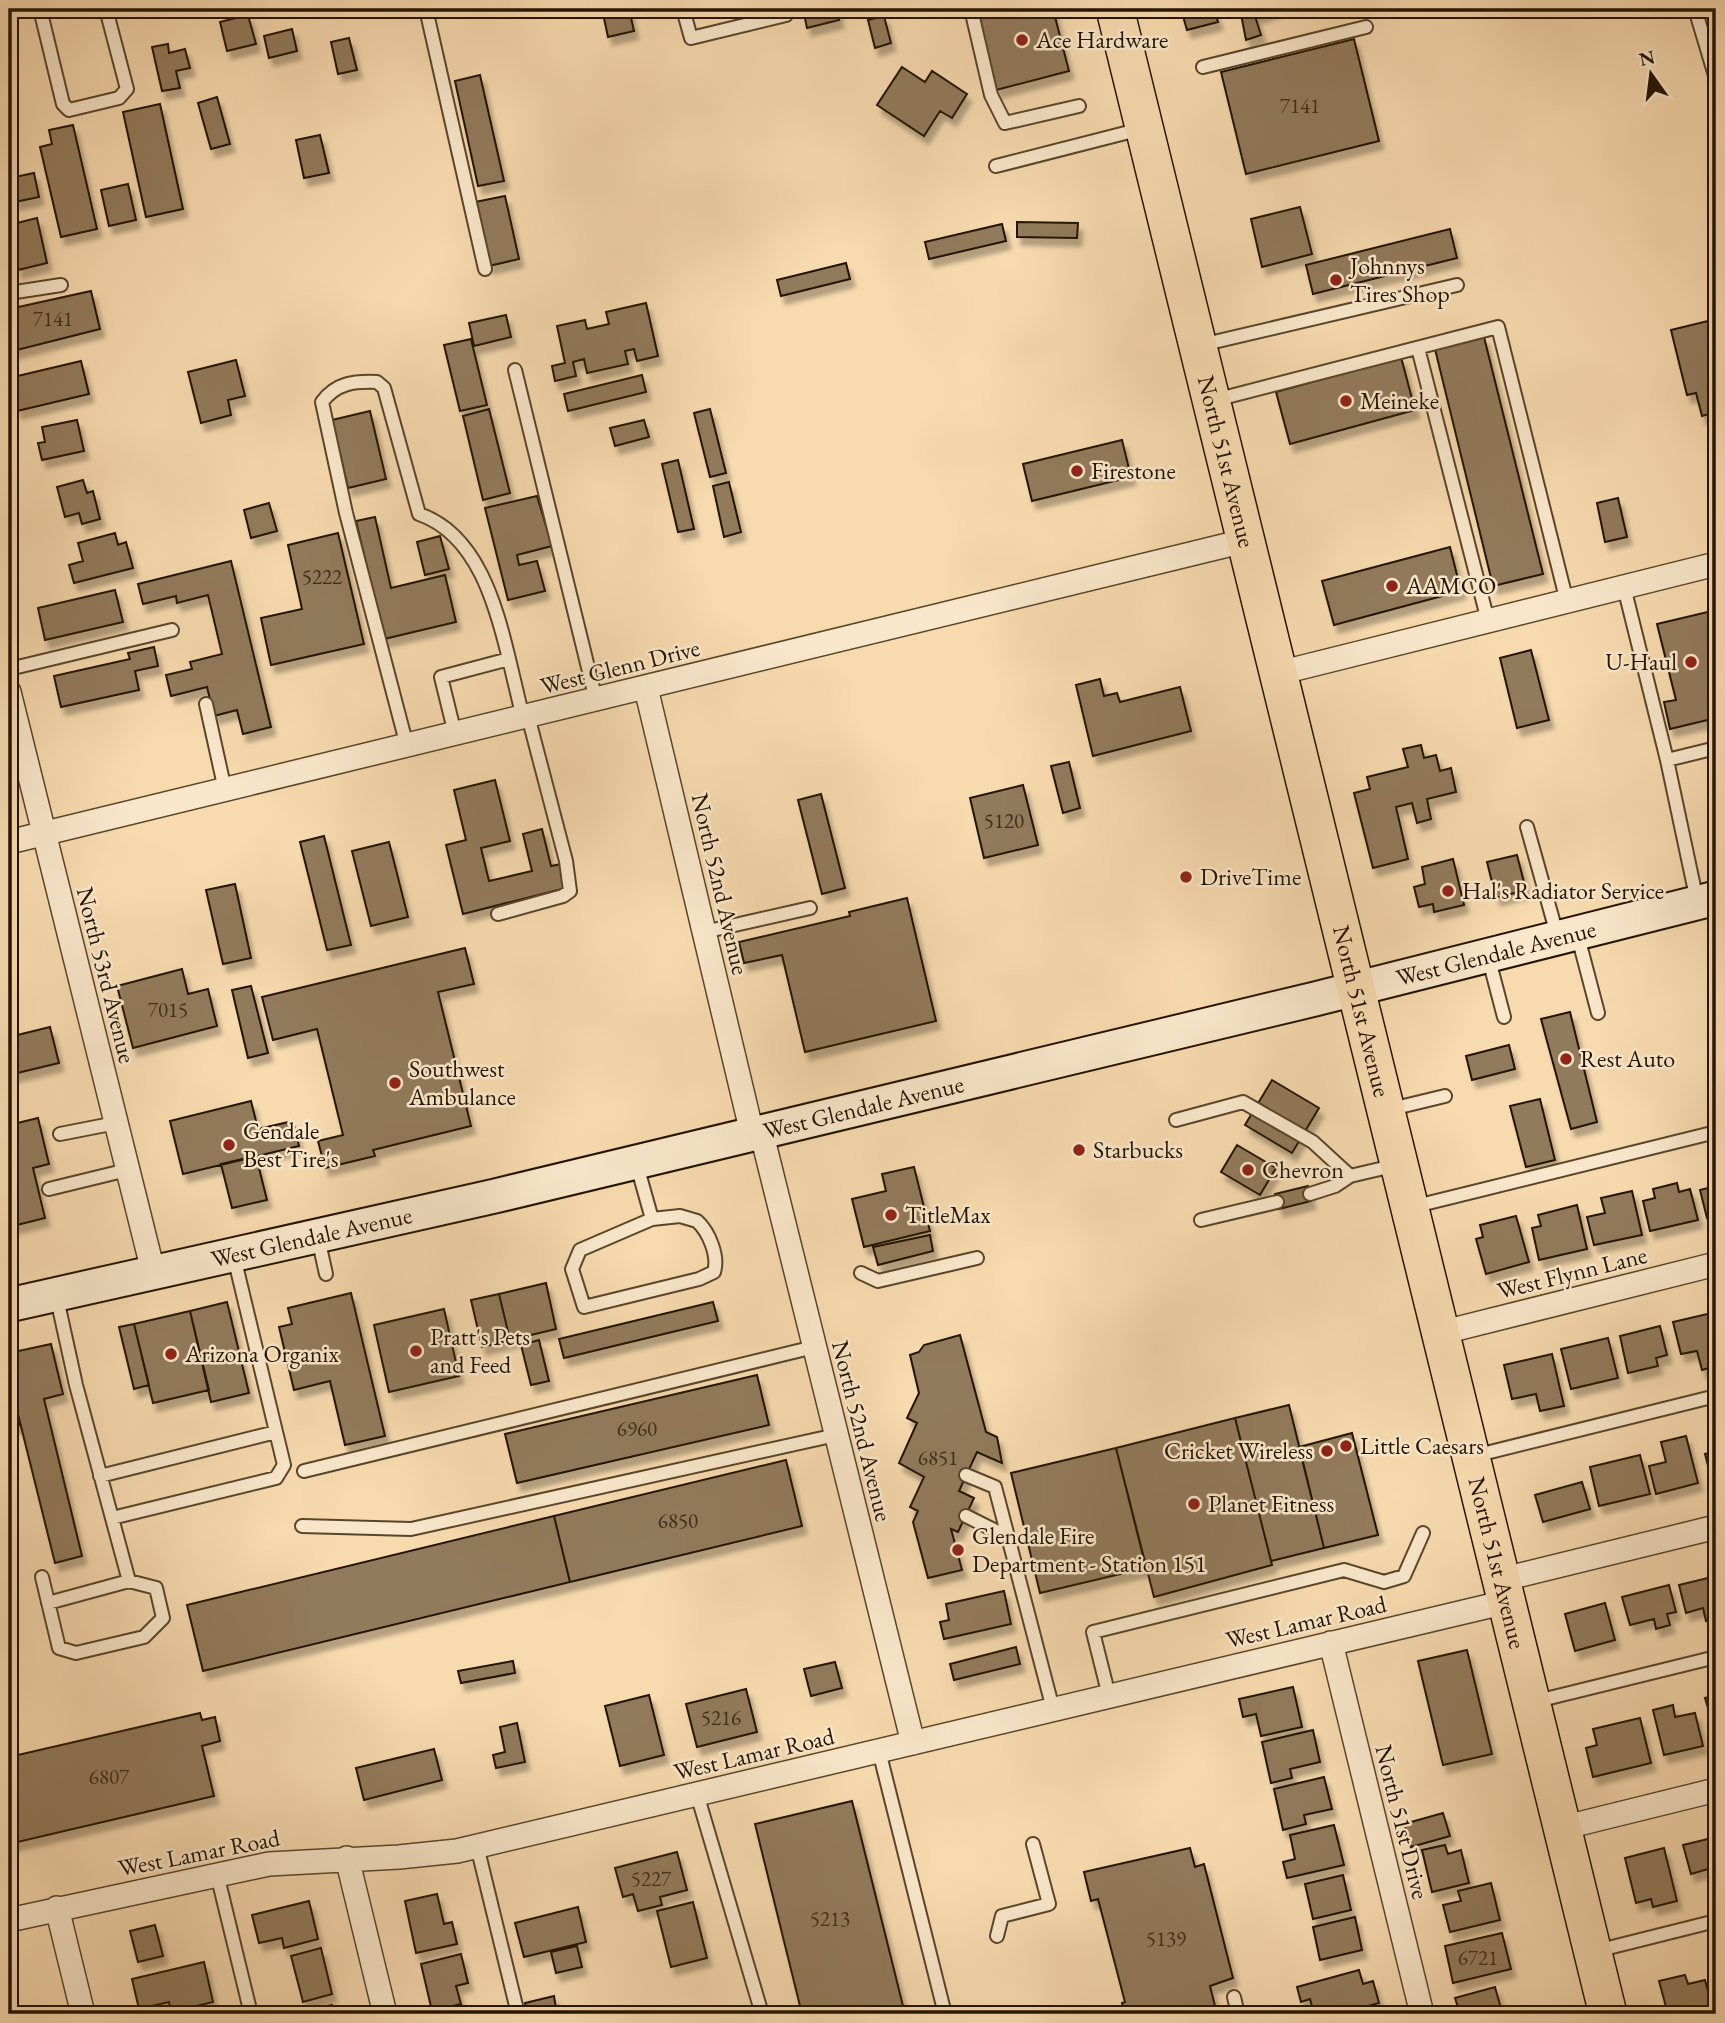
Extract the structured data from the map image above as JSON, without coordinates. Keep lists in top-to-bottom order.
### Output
{
  "streets": {
    "main road": ["North 51st Avenue", "West Glendale Avenue"],
    "street": [
      "West Glenn Drive",
      "North 52nd Avenue",
      "North 53rd Avenue",
      "West Flynn Lane",
      "West Lamar Road",
      "North 51st Drive"
    ]
  },
  "crossings": [
    ["North 51st Avenue", "West Glenn Drive"],
    ["North 51st Avenue", "West Glendale Avenue"],
    ["North 51st Avenue", "West Flynn Lane"],
    ["North 51st Avenue", "West Lamar Road"],
    ["West Glenn Drive", "North 52nd Avenue"],
    ["West Glenn Drive", "North 53rd Avenue"],
    ["North 52nd Avenue", "West Glendale Avenue"],
    ["North 52nd Avenue", "West Lamar Road"],
    ["West Glendale Avenue", "North 53rd Avenue"],
    ["West Lamar Road", "North 51st Drive"]
  ],
  "places": [
    "Ace Hardware",
    "Johnnys Tires Shop",
    "Meineke",
    "Firestone",
    "AAMCO",
    "U-Haul",
    "DriveTime",
    "Hal's Radiator Service",
    "Rest Auto",
    "Southwest Ambulance",
    "Gendale Best Tire's",
    "Starbucks",
    "Chevron",
    "TitleMax",
    "Pratt's Pets and Feed",
    "Arizona Organix",
    "Little Caesars",
    "Cricket Wireless",
    "Planet Fitness",
    "Glendale Fire Department - Station 151"
  ],
  "house_numbers": [
    "7141",
    "7141",
    "5222",
    "5120",
    "7015",
    "6960",
    "6851",
    "6850",
    "5216",
    "6807",
    "5227",
    "5213",
    "5139",
    "6721"
  ],
  "north": "top"
}
